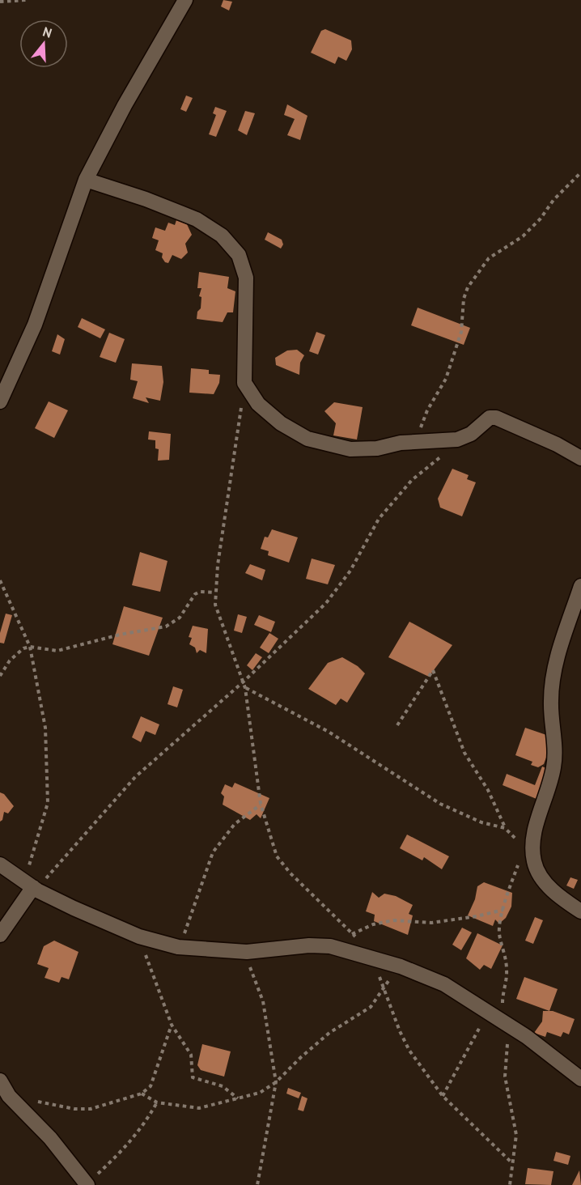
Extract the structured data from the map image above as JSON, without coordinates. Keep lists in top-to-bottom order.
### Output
{
  "north": "top"
}
